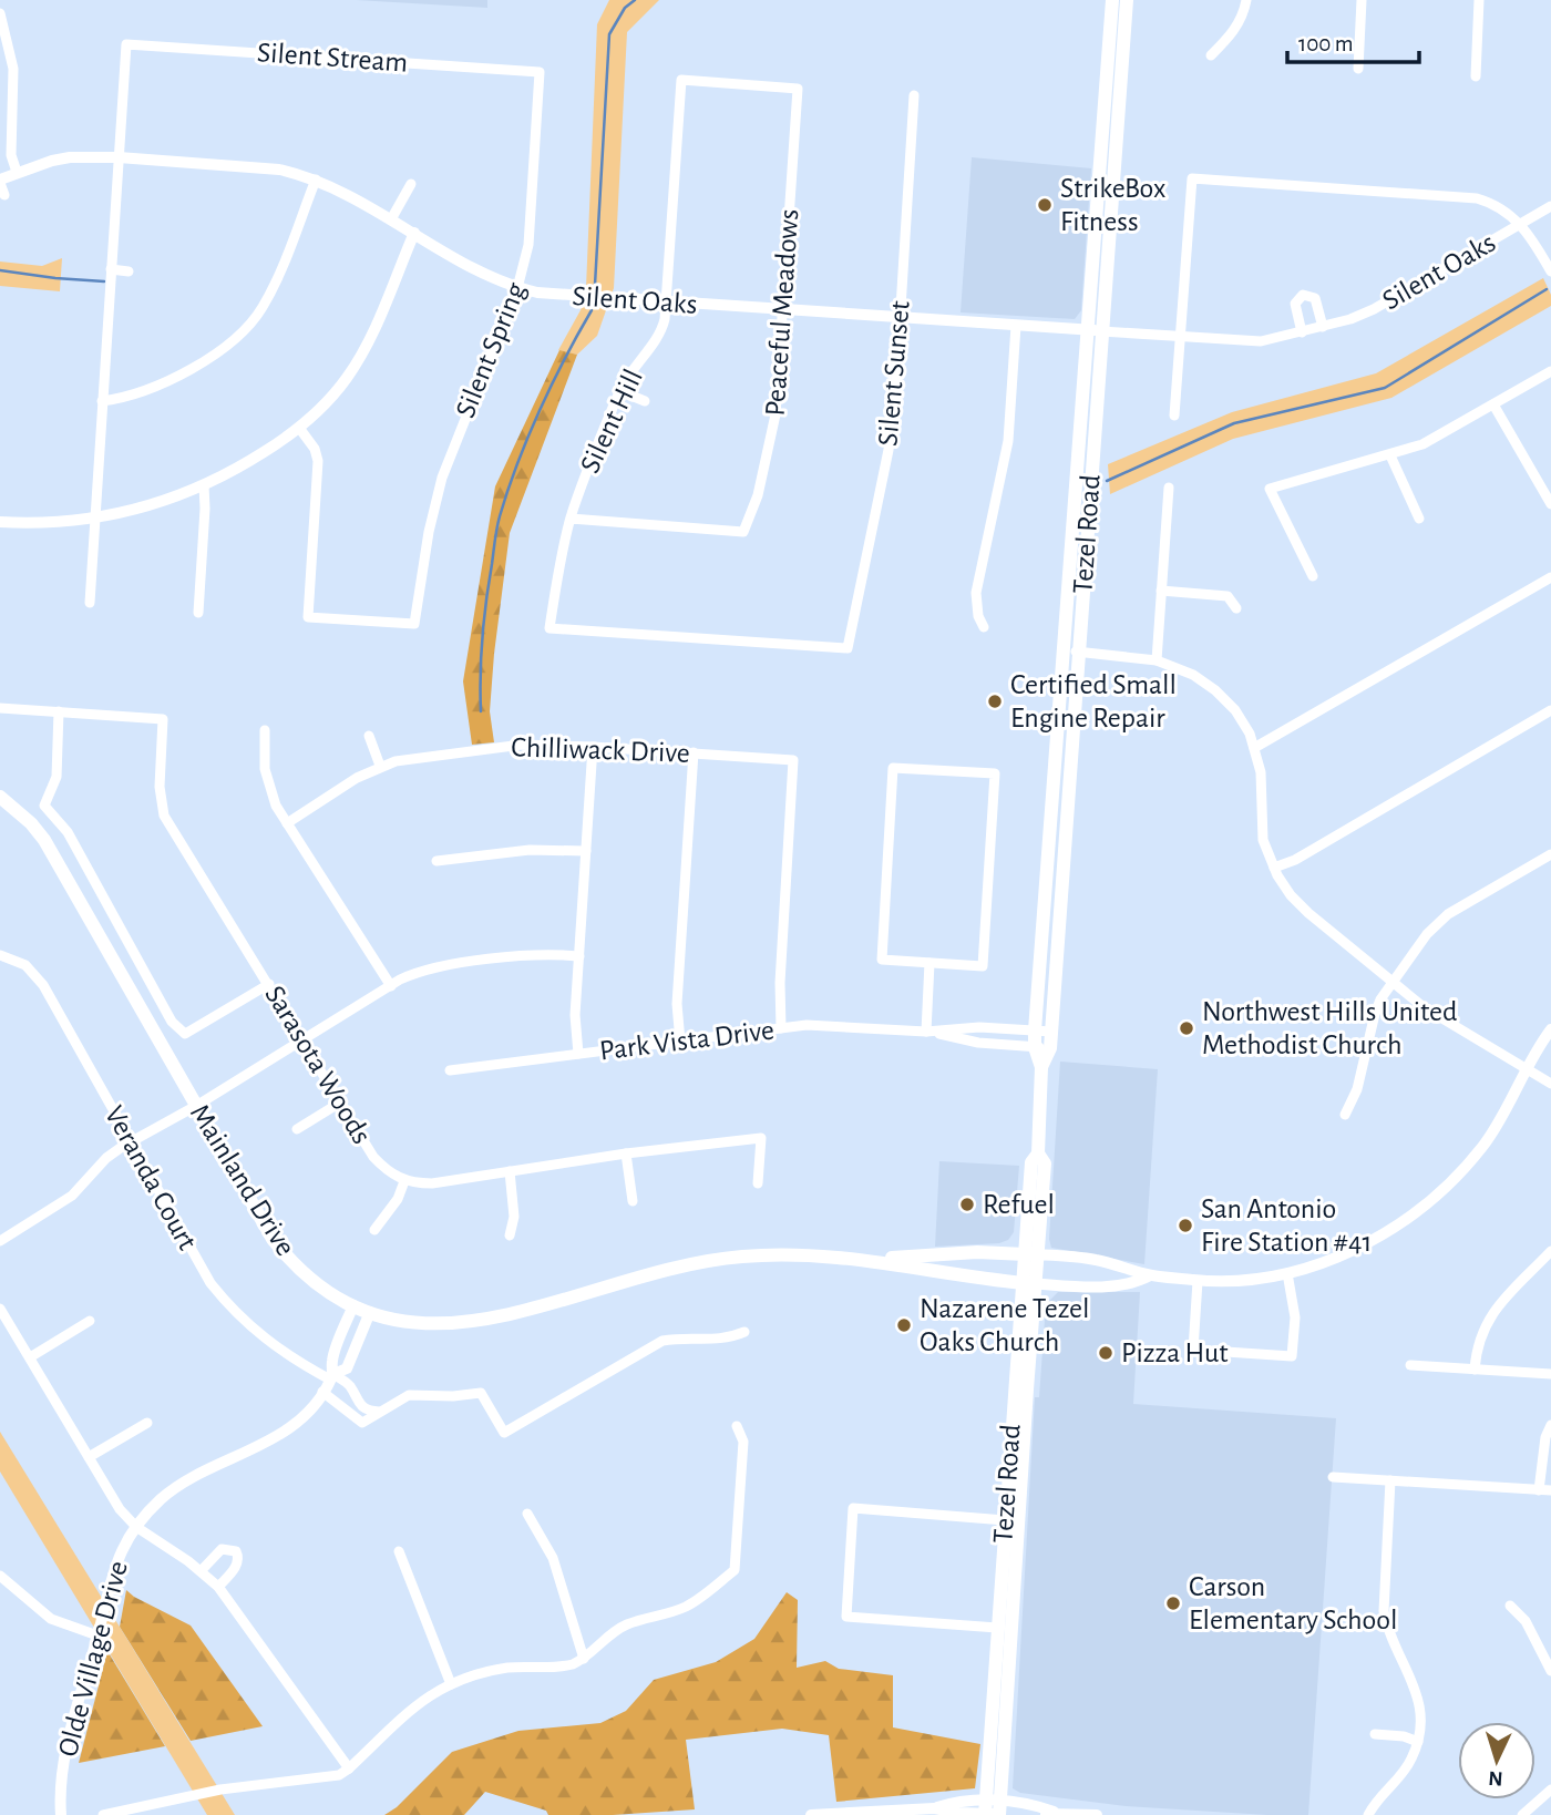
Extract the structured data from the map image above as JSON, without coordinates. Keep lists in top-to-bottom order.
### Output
{
  "streets": {
    "main road": ["Tezel Road", "Mainland Drive"],
    "street": [
      "Silent Stream",
      "Silent Oaks",
      "Peaceful Meadows",
      "Silent Spring",
      "Silent Sunset",
      "Silent Hill",
      "Chilliwack Drive",
      "Park Vista Drive",
      "Sarasota Woods",
      "Veranda Court",
      "Olde Village Drive"
    ]
  },
  "crossings": [
    ["Silent Stream", "Silent Oaks"],
    ["Silent Stream", "Silent Spring"],
    ["Silent Oaks", "Peaceful Meadows"],
    ["Silent Oaks", "Silent Spring"],
    ["Silent Oaks", "Silent Sunset"],
    ["Silent Oaks", "Silent Hill"],
    ["Silent Oaks", "Tezel Road"],
    ["Peaceful Meadows", "Silent Hill"],
    ["Silent Sunset", "Silent Hill"],
    ["Tezel Road", "Park Vista Drive"],
    ["Tezel Road", "Mainland Drive"],
    ["Chilliwack Drive", "Park Vista Drive"],
    ["Veranda Court", "Olde Village Drive"],
    ["Mainland Drive", "Olde Village Drive"]
  ],
  "places": [
    "StrikeBox Fitness",
    "Certified Small Engine Repair",
    "Northwest Hills United Methodist Church",
    "Refuel",
    "San Antonio Fire Station #41",
    "Nazarene Tezel Oaks Church",
    "Pizza Hut",
    "Carson Elementary School"
  ],
  "scale_bar": "100 m",
  "north": "bottom"
}
